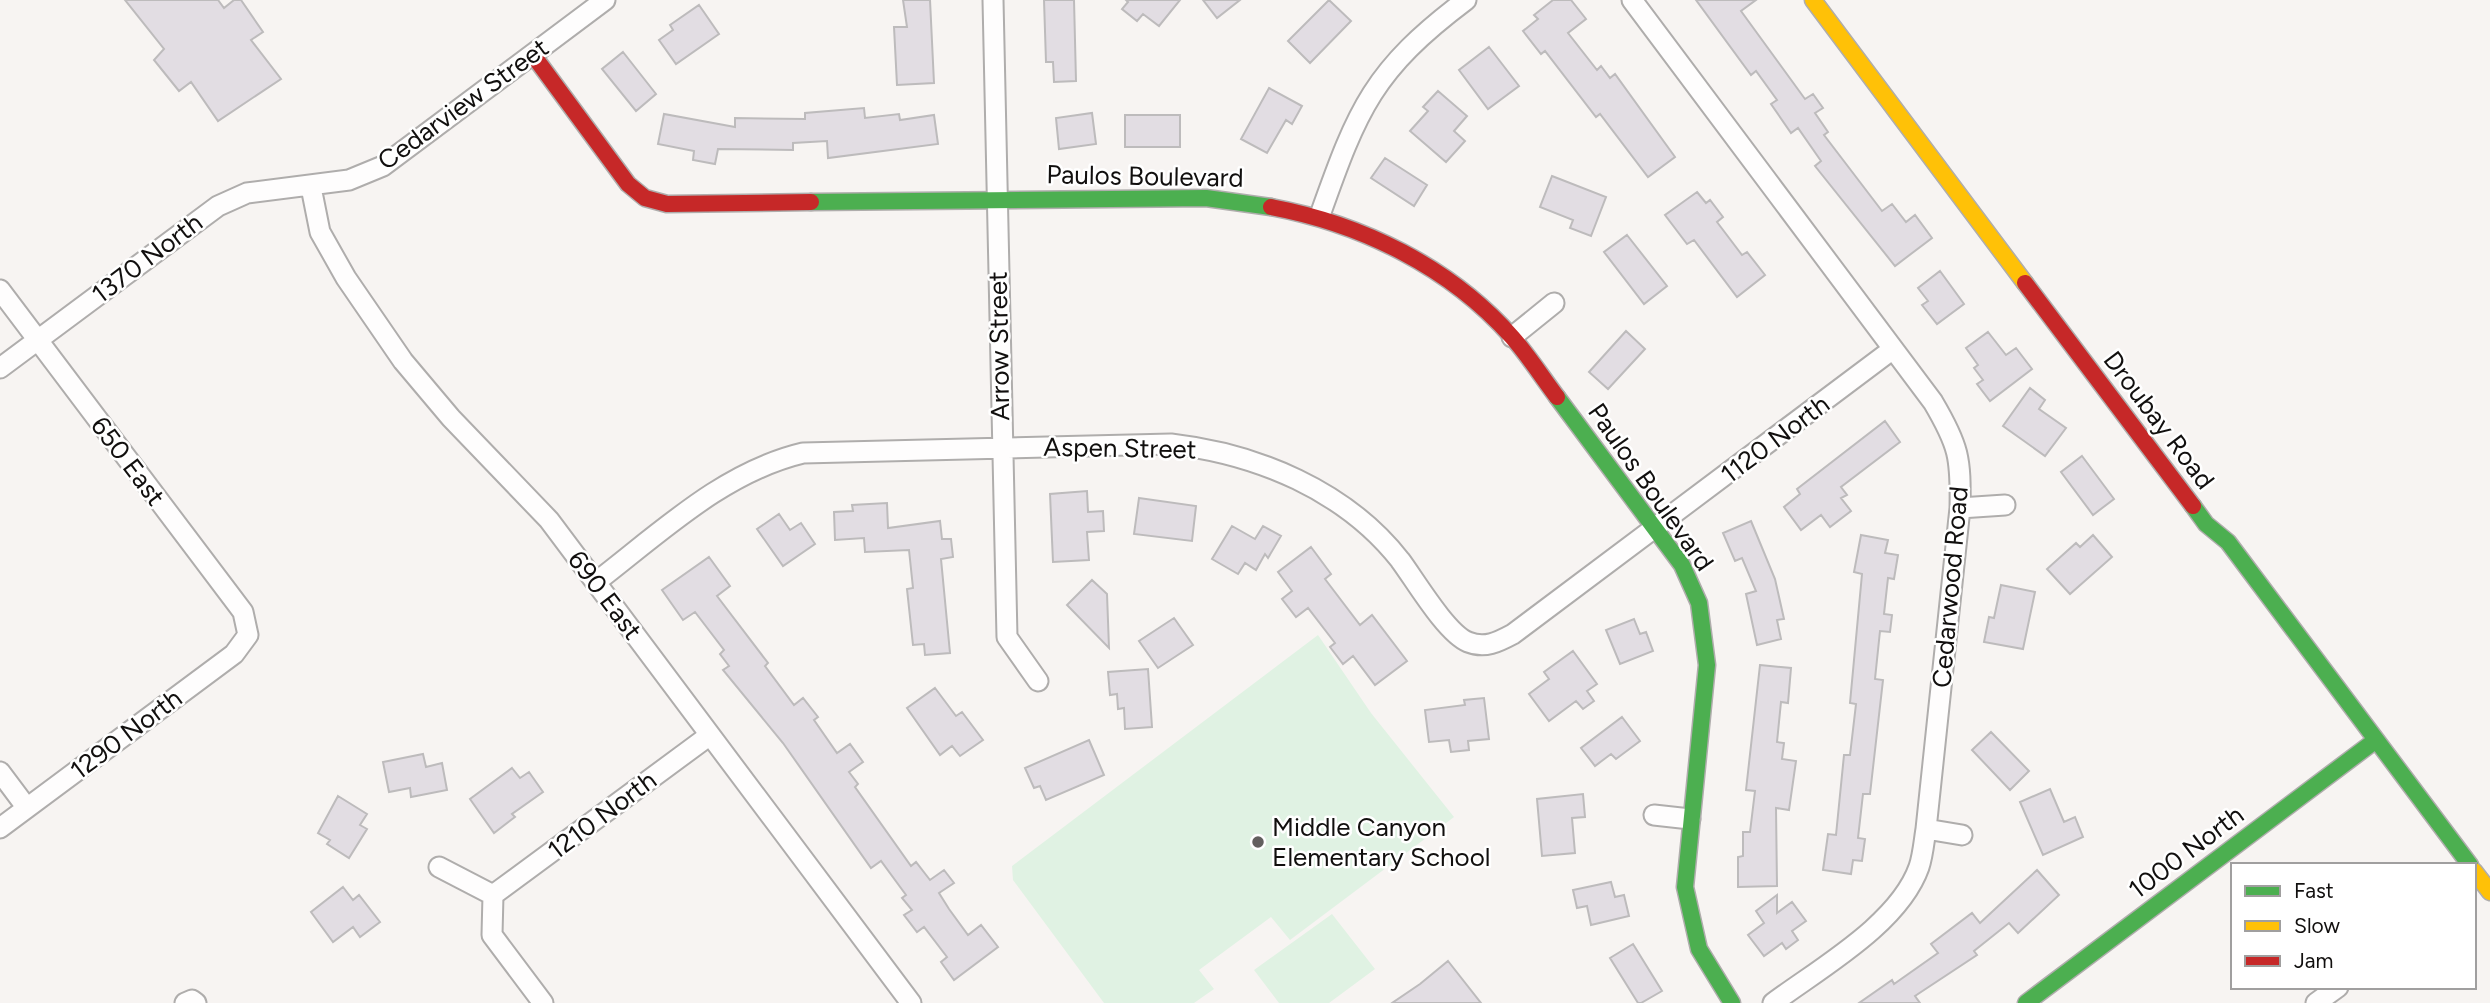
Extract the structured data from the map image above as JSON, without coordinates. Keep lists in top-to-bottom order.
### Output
{
  "streets": {
    "street": [
      "Cedarview Street",
      "Paulos Boulevard",
      "1370 North",
      "Arrow Street",
      "Droubay Road",
      "1120 North",
      "Aspen Street",
      "650 East",
      "Cedarwood Road",
      "690 East",
      "1290 North",
      "1210 North",
      "1000 North"
    ]
  },
  "crossings": [
    ["Cedarview Street", "Paulos Boulevard"],
    ["Cedarview Street", "1370 North"],
    ["Cedarview Street", "690 East"],
    ["Paulos Boulevard", "Arrow Street"],
    ["Paulos Boulevard", "1120 North"],
    ["Paulos Boulevard", "Aspen Street"],
    ["1370 North", "650 East"],
    ["1370 North", "690 East"],
    ["Arrow Street", "Aspen Street"],
    ["Droubay Road", "1000 North"],
    ["1120 North", "Aspen Street"],
    ["1120 North", "Cedarwood Road"],
    ["Aspen Street", "690 East"],
    ["650 East", "1290 North"],
    ["690 East", "1210 North"]
  ],
  "places": ["Middle Canyon Elementary School"],
  "legend": ["Fast", "Slow", "Jam"]
}
